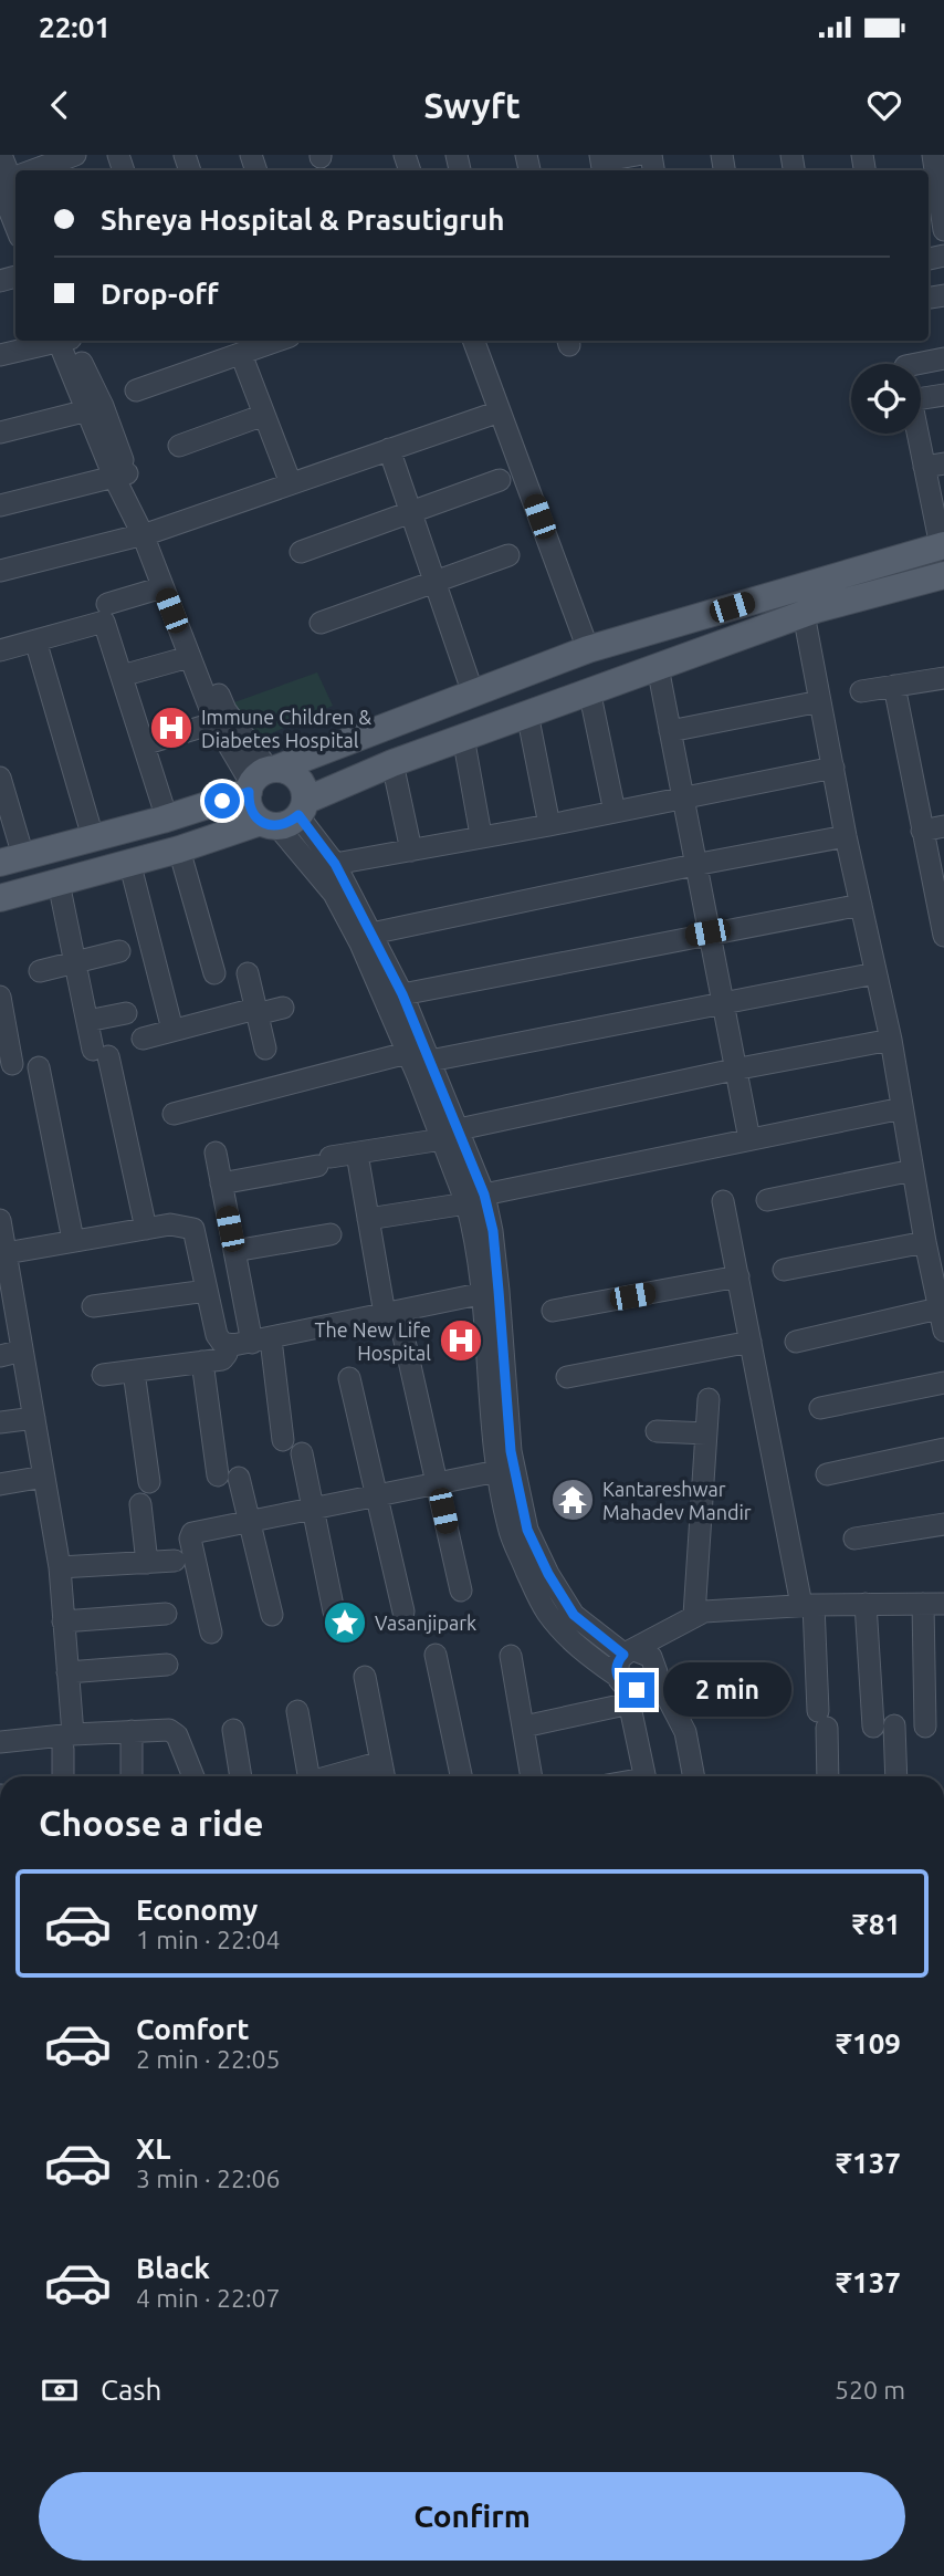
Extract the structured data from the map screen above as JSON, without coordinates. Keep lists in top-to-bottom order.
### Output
{
  "places": {
    "hospital": ["Immune Children & Diabetes Hospital", "The New Life Hospital"],
    "temple": ["Kantareshwar Mahadev Mandir"],
    "place": ["Vasanjipark"]
  },
  "page": {
    "status": "22:01",
    "header": "Swyft",
    "banner": ["Shreya Hospital & Prasutigruh", "Drop-off"],
    "bubble": "2 min",
    "heading": "Choose a ride",
    "list": [
      {
        "name": "Economy",
        "note": "1 min · 22:04",
        "value": "₹81"
      },
      {
        "name": "Comfort",
        "note": "2 min · 22:05",
        "value": "₹109"
      },
      {
        "name": "XL",
        "note": "3 min · 22:06",
        "value": "₹137"
      },
      {
        "name": "Black",
        "note": "4 min · 22:07",
        "value": "₹137"
      }
    ],
    "pay": ["Cash", "520 m"],
    "buttons": "Confirm"
  }
}
